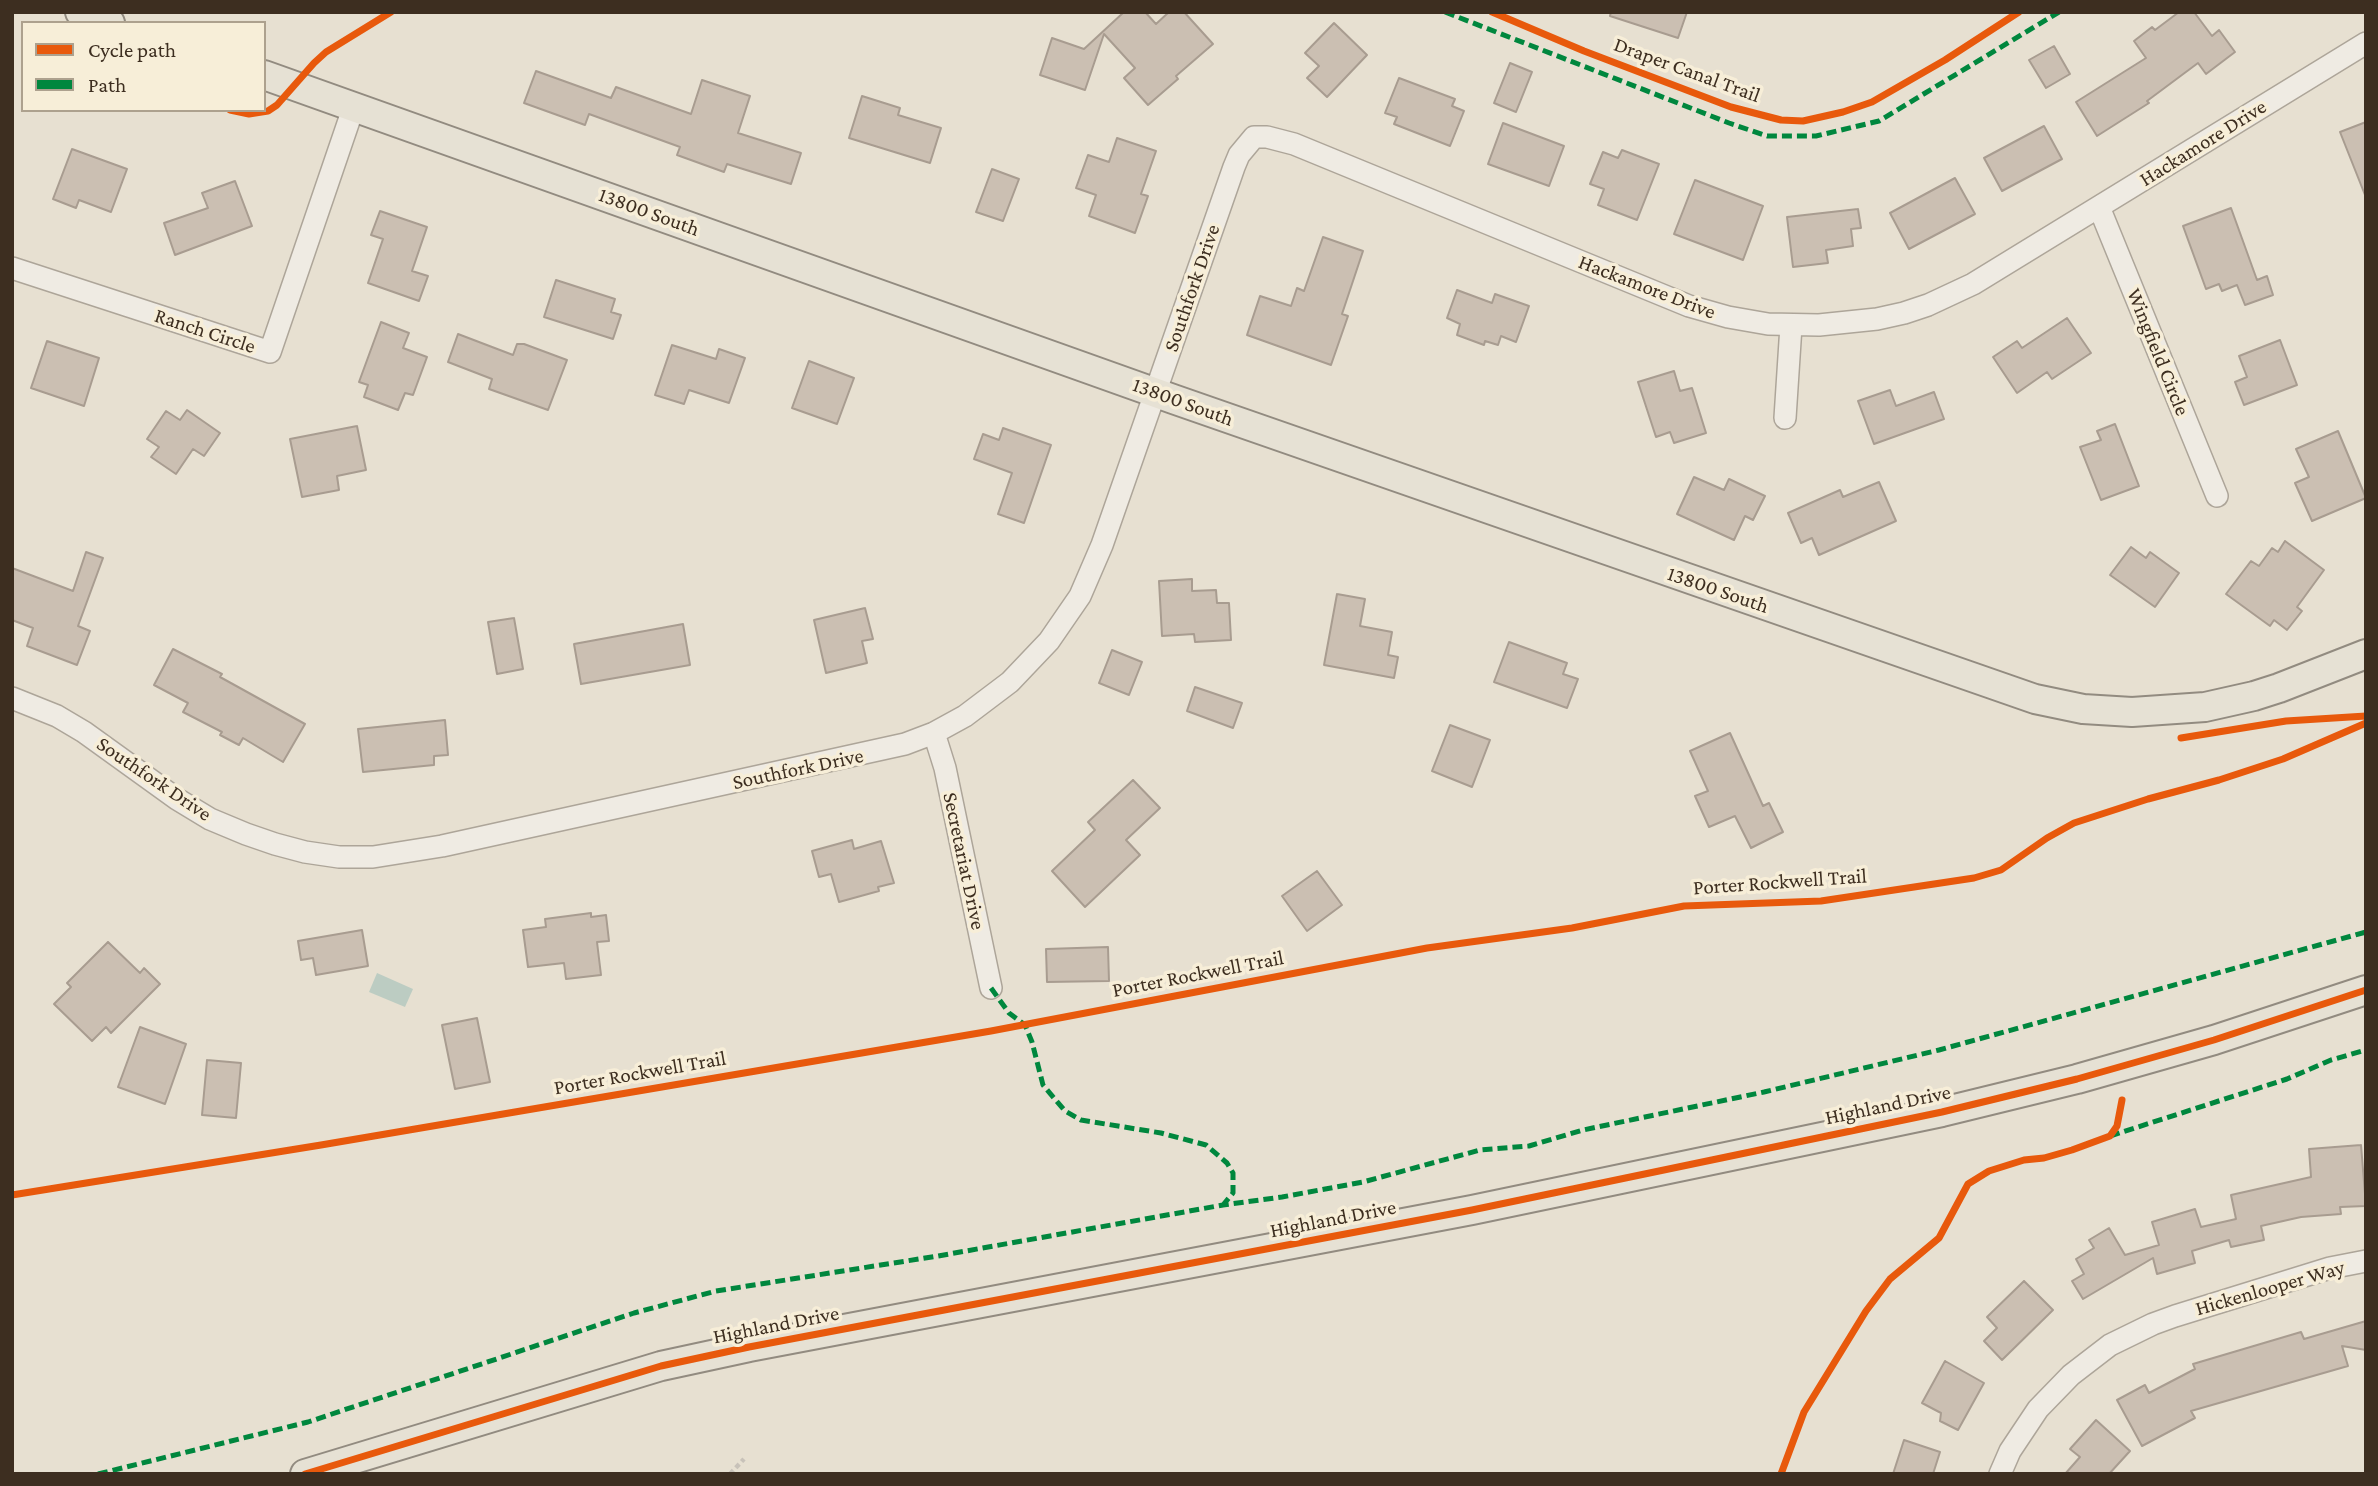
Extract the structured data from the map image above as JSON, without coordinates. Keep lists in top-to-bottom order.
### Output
{
  "streets": {
    "main road": ["13800 South", "Highland Drive"],
    "street": [
      "Hackamore Drive",
      "Southfork Drive",
      "Ranch Circle",
      "Wingfield Circle",
      "Secretariat Drive",
      "Hickenlooper Way"
    ],
    "cycle path": ["Draper Canal Trail", "Porter Rockwell Trail"]
  },
  "crossings": [
    ["Hackamore Drive", "Southfork Drive"],
    ["Hackamore Drive", "Wingfield Circle"],
    ["13800 South", "Southfork Drive"],
    ["13800 South", "Ranch Circle"],
    ["Southfork Drive", "Secretariat Drive"]
  ],
  "legend": ["Cycle path", "Path"]
}
